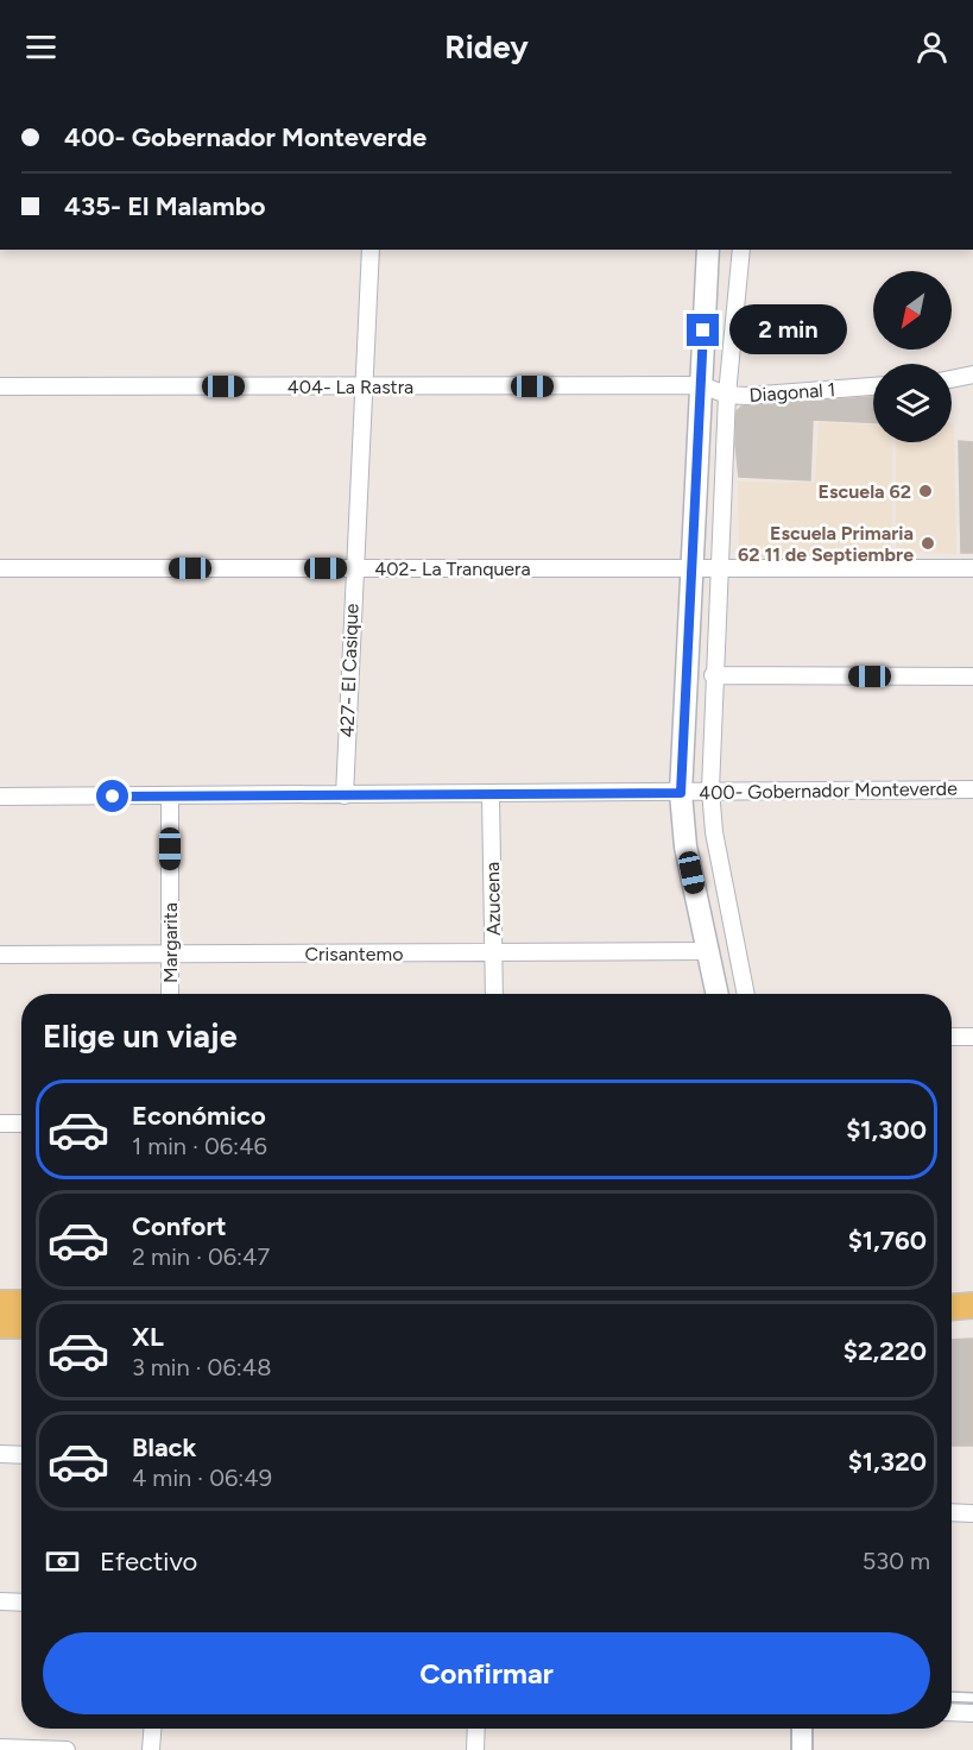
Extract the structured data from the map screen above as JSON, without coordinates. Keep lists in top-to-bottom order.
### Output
{
  "streets": {
    "street": [
      "404- La Rastra",
      "Diagonal 1",
      "402- La Tranquera",
      "427- El Casique",
      "400- Gobernador Monteverde",
      "Azucena",
      "Margarita",
      "Crisantemo"
    ]
  },
  "crossings": [
    ["404- La Rastra", "Diagonal 1"],
    ["404- La Rastra", "427- El Casique"],
    ["402- La Tranquera", "427- El Casique"],
    ["427- El Casique", "400- Gobernador Monteverde"],
    ["400- Gobernador Monteverde", "Azucena"],
    ["400- Gobernador Monteverde", "Margarita"],
    ["Azucena", "Crisantemo"],
    ["Margarita", "Crisantemo"]
  ],
  "places": ["Escuela 62", "Escuela Primaria 62 11 de Septiembre"],
  "north": "bottom left",
  "page": {
    "header": "Ridey",
    "banner": ["400- Gobernador Monteverde", "435- El Malambo"],
    "bubble": "2 min",
    "heading": "Elige un viaje",
    "list": [
      {
        "name": "Económico",
        "note": "1 min · 06:46",
        "value": "$1,300"
      },
      {
        "name": "Confort",
        "note": "2 min · 06:47",
        "value": "$1,760"
      },
      {
        "name": "XL",
        "note": "3 min · 06:48",
        "value": "$2,220"
      },
      {
        "name": "Black",
        "note": "4 min · 06:49",
        "value": "$1,320"
      }
    ],
    "pay": ["Efectivo", "530 m"],
    "buttons": "Confirmar"
  }
}
